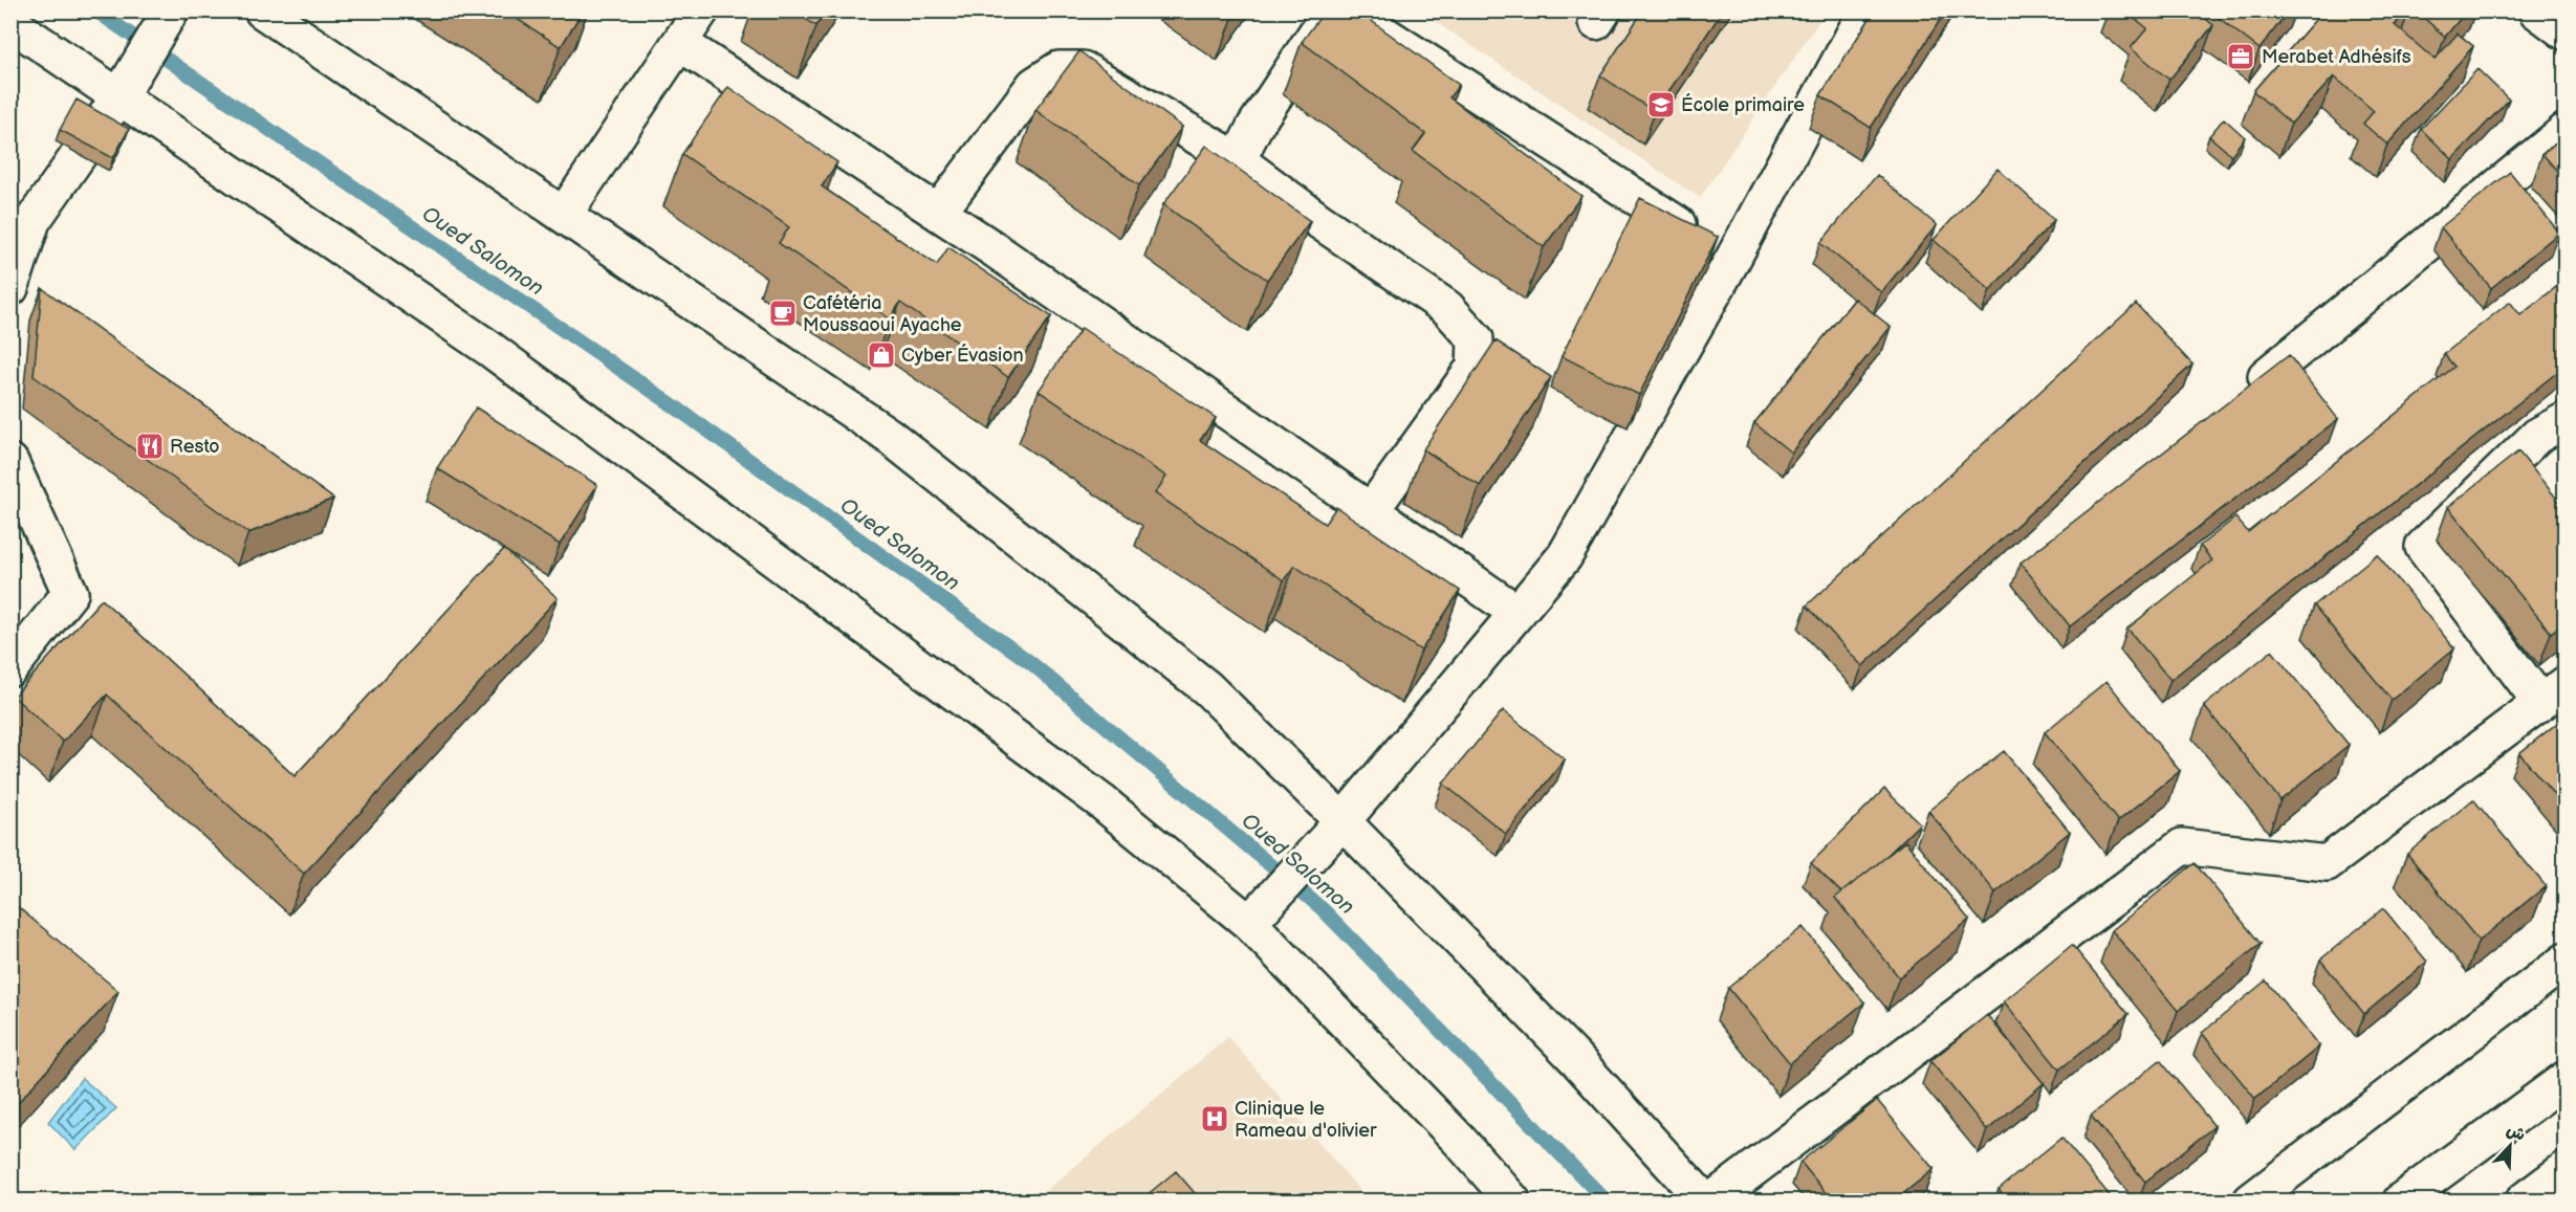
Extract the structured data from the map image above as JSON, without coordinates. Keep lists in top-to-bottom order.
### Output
{
  "water": ["Oued Salomon"],
  "places": {
    "office": ["Merabet Adhésifs"],
    "school or university": ["École primaire"],
    "cafe": ["Cafétéria Moussaoui Ayache"],
    "shop": ["Cyber Évasion"],
    "restaurant": ["Resto"],
    "hospital": ["Clinique le Rameau d'olivier"]
  },
  "north": "top right"
}
